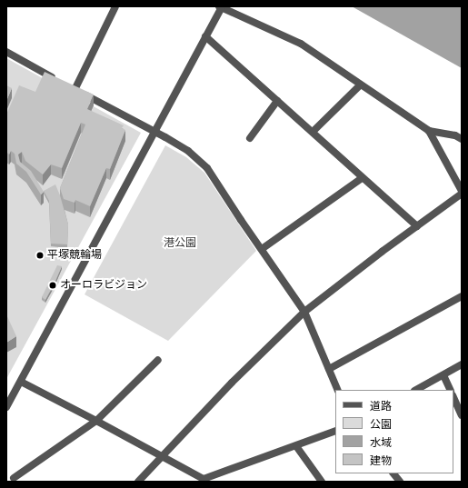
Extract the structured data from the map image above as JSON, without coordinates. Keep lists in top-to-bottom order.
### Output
{
  "parks": ["港公園"],
  "places": ["平塚競輪場", "オーロラビジョン"],
  "legend": [
    "道路",
    "公園",
    "水域",
    "建物"
  ]
}
